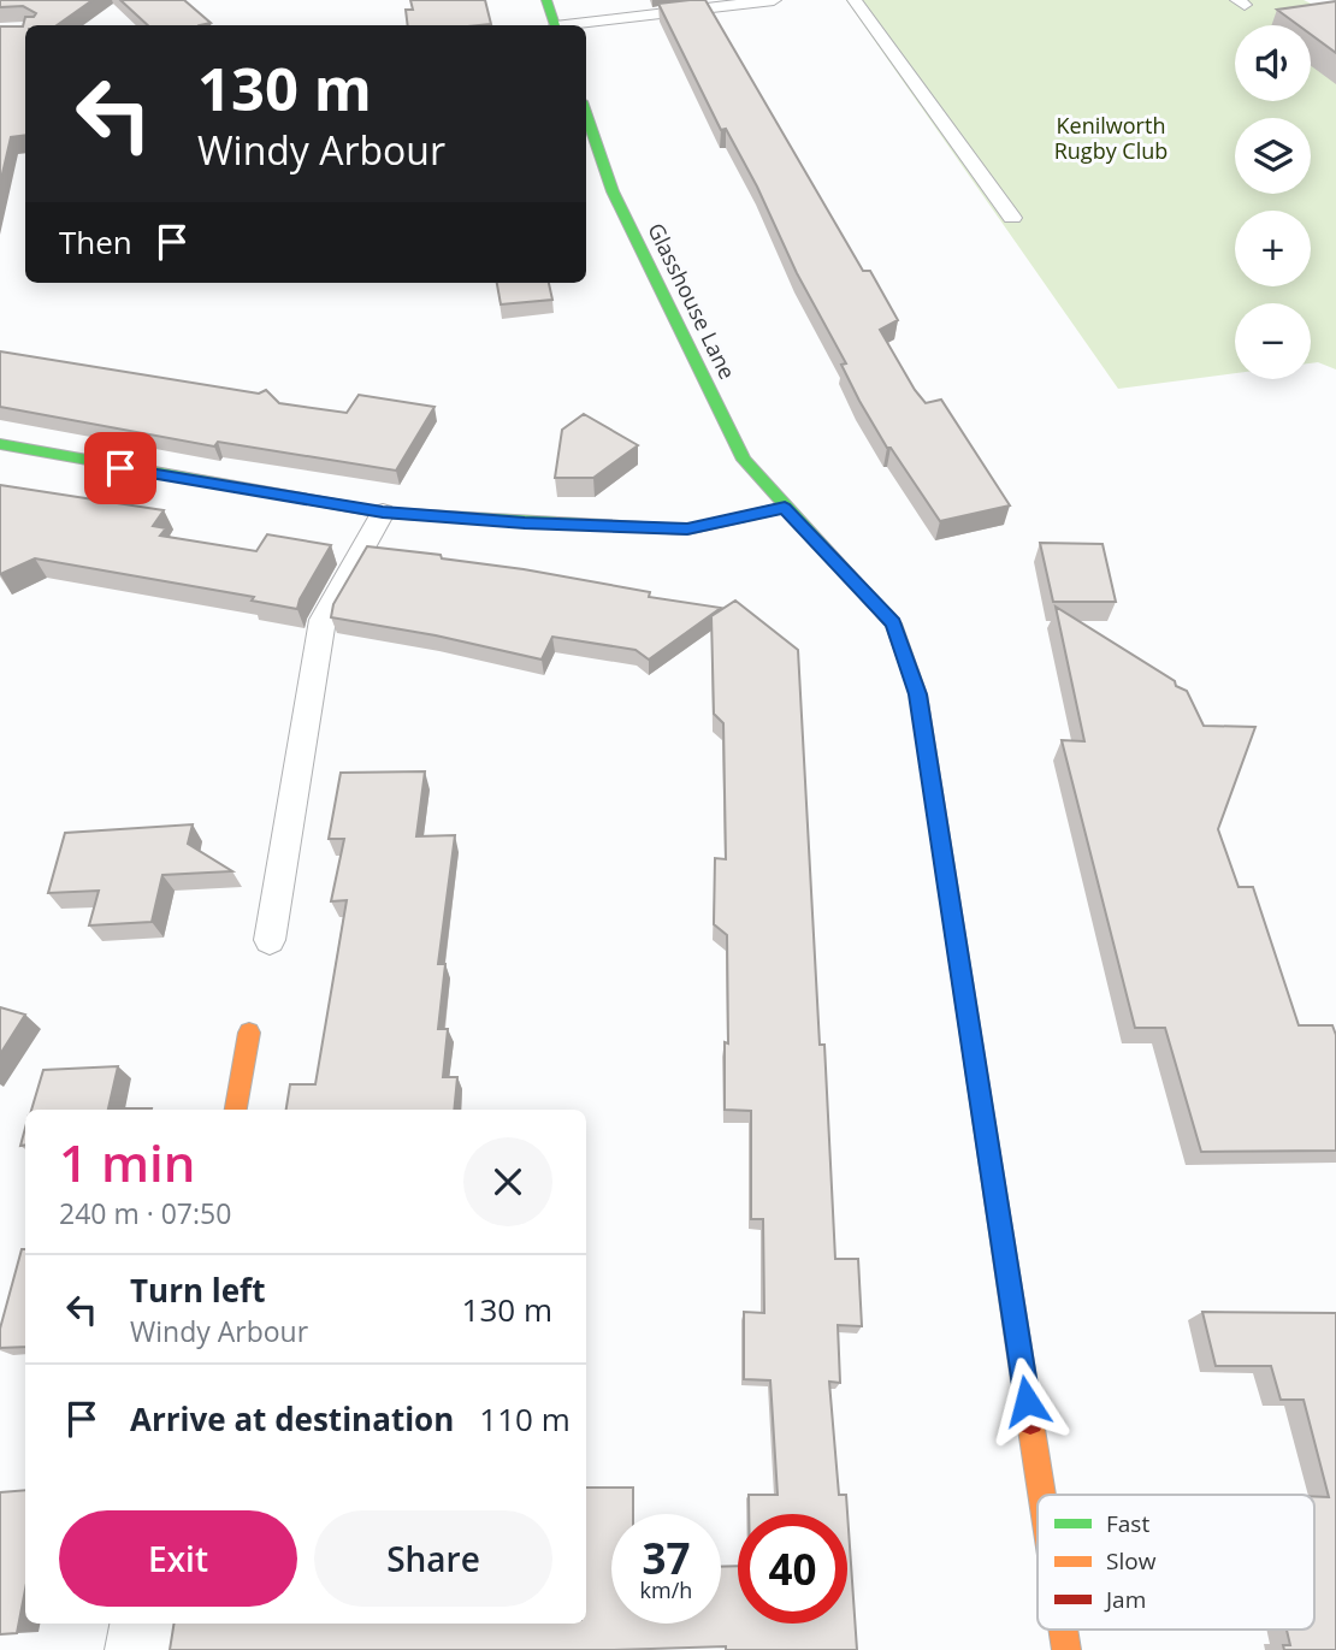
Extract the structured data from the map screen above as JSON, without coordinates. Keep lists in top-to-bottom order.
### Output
{
  "streets": {
    "street": ["Glasshouse Lane"]
  },
  "parks": ["Kenilworth Rugby Club"],
  "legend": ["Fast", "Slow", "Jam"],
  "page": {
    "map_buttons": ["+", "−"],
    "turn": ["130 m", "Windy Arbour"],
    "then": "Then",
    "heading": ["1 min", "240 m · 07:50"],
    "list": [
      {
        "name": "Turn left",
        "note": "Windy Arbour",
        "value": "130 m"
      },
      {
        "name": "Arrive at destination",
        "value": "110 m"
      }
    ],
    "buttons": ["Exit", "Share"],
    "speed": "37 km/h",
    "limit": "40"
  }
}
